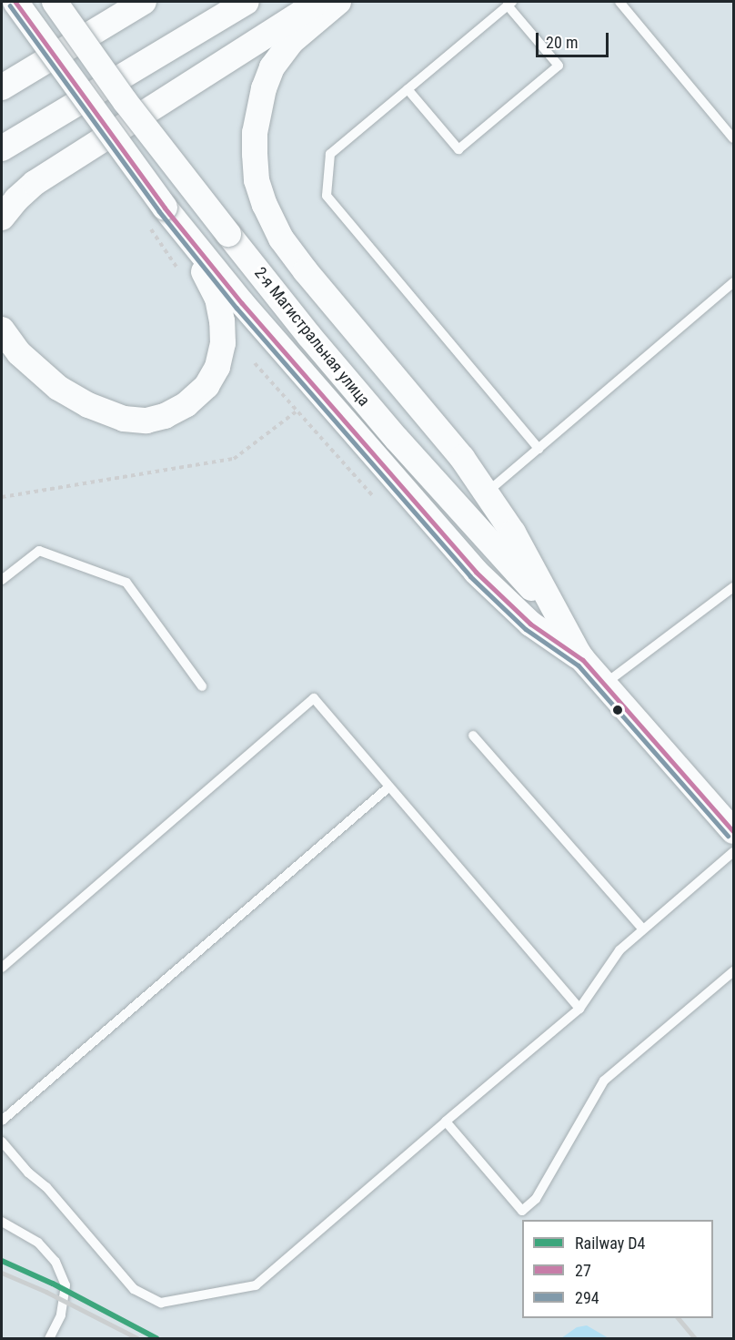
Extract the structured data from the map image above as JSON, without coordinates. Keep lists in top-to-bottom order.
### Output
{
  "streets": {
    "street": ["2-я Магистральная улица"]
  },
  "lines": ["transit line 27", "transit line 294", "rail line D4"],
  "legend": ["Railway D4", "27", "294"],
  "scale_bar": "20 m"
}
